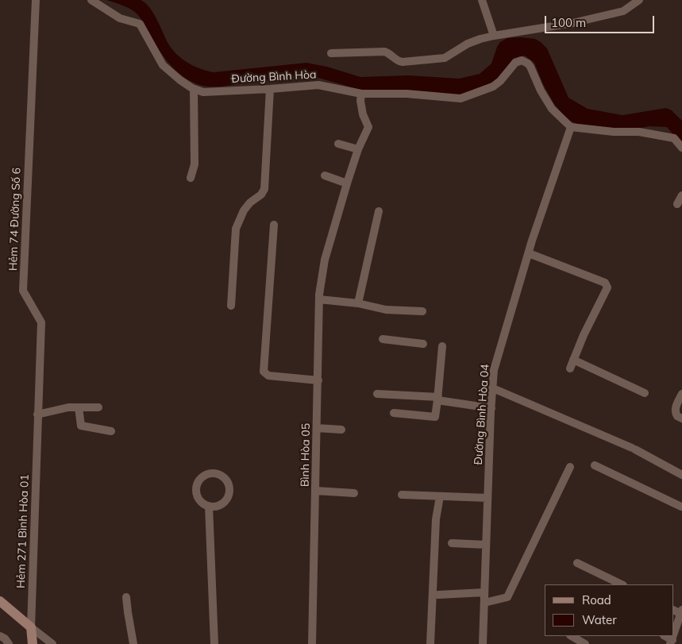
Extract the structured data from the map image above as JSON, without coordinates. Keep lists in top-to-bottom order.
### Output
{
  "streets": {
    "street": [
      "Đường Bình Hòa",
      "Hẻm 74 Đường Số 6",
      "Đường Bình Hòa 04",
      "Bình Hòa 05",
      "Hẻm 271 Bình Hòa 01"
    ]
  },
  "crossings": [
    ["Đường Bình Hòa", "Đường Bình Hòa 04"],
    ["Hẻm 74 Đường Số 6", "Hẻm 271 Bình Hòa 01"]
  ],
  "legend": ["Road", "Water"],
  "scale_bar": "100 m"
}
